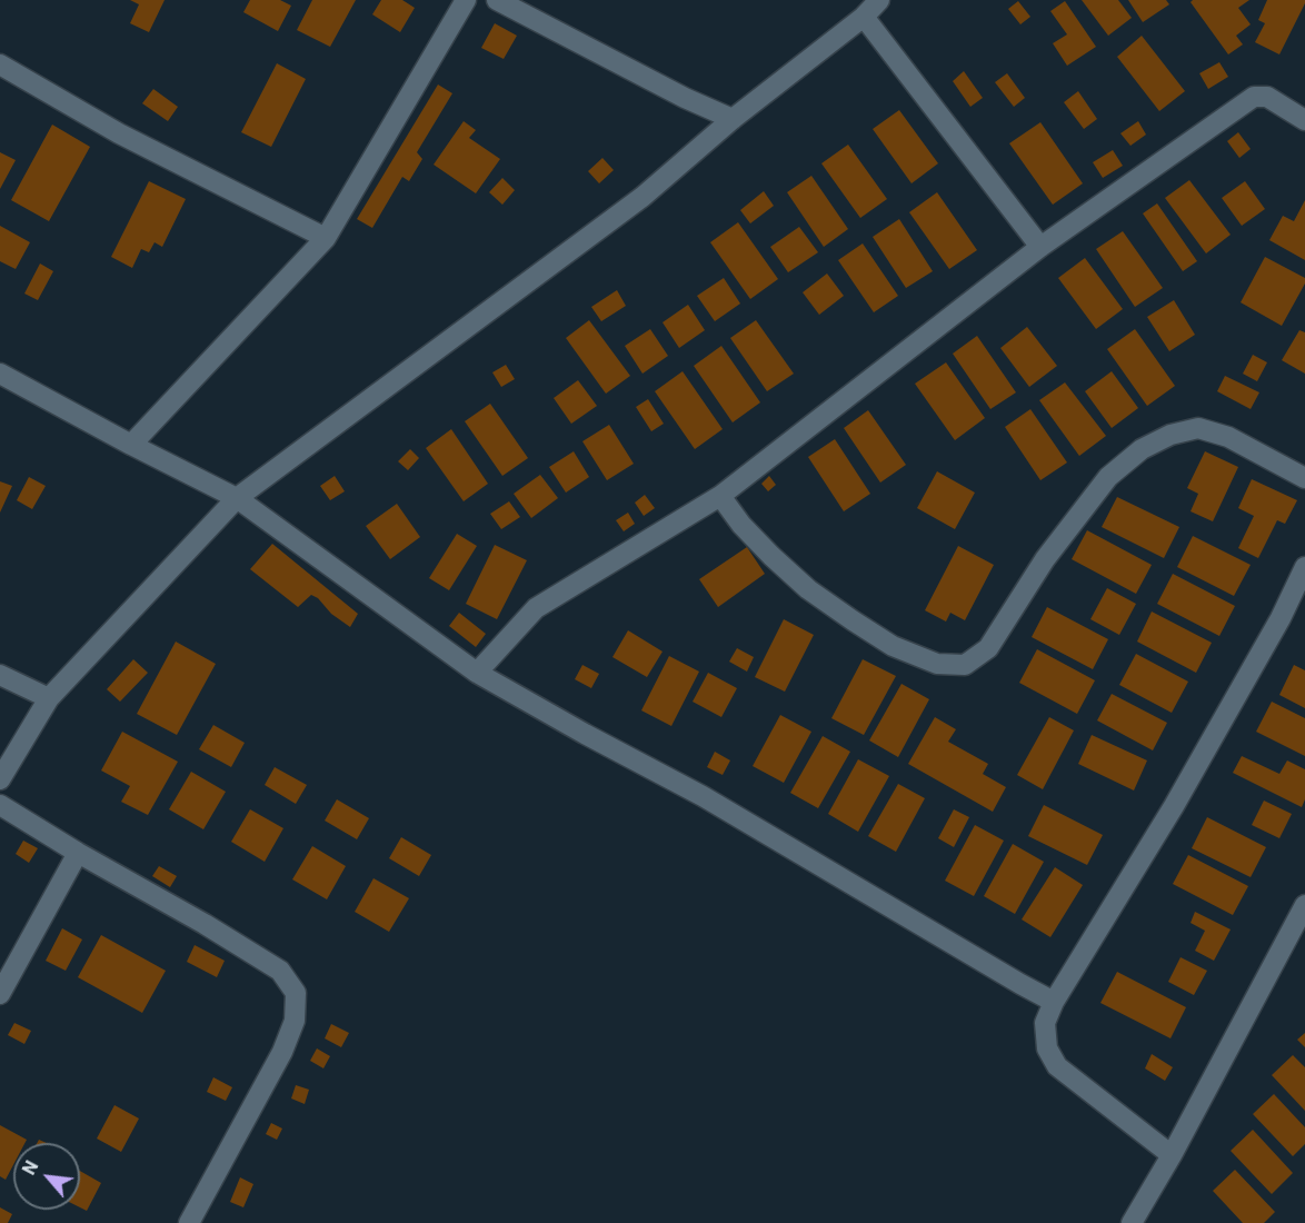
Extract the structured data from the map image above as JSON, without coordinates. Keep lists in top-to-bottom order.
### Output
{
  "north": "top left"
}
